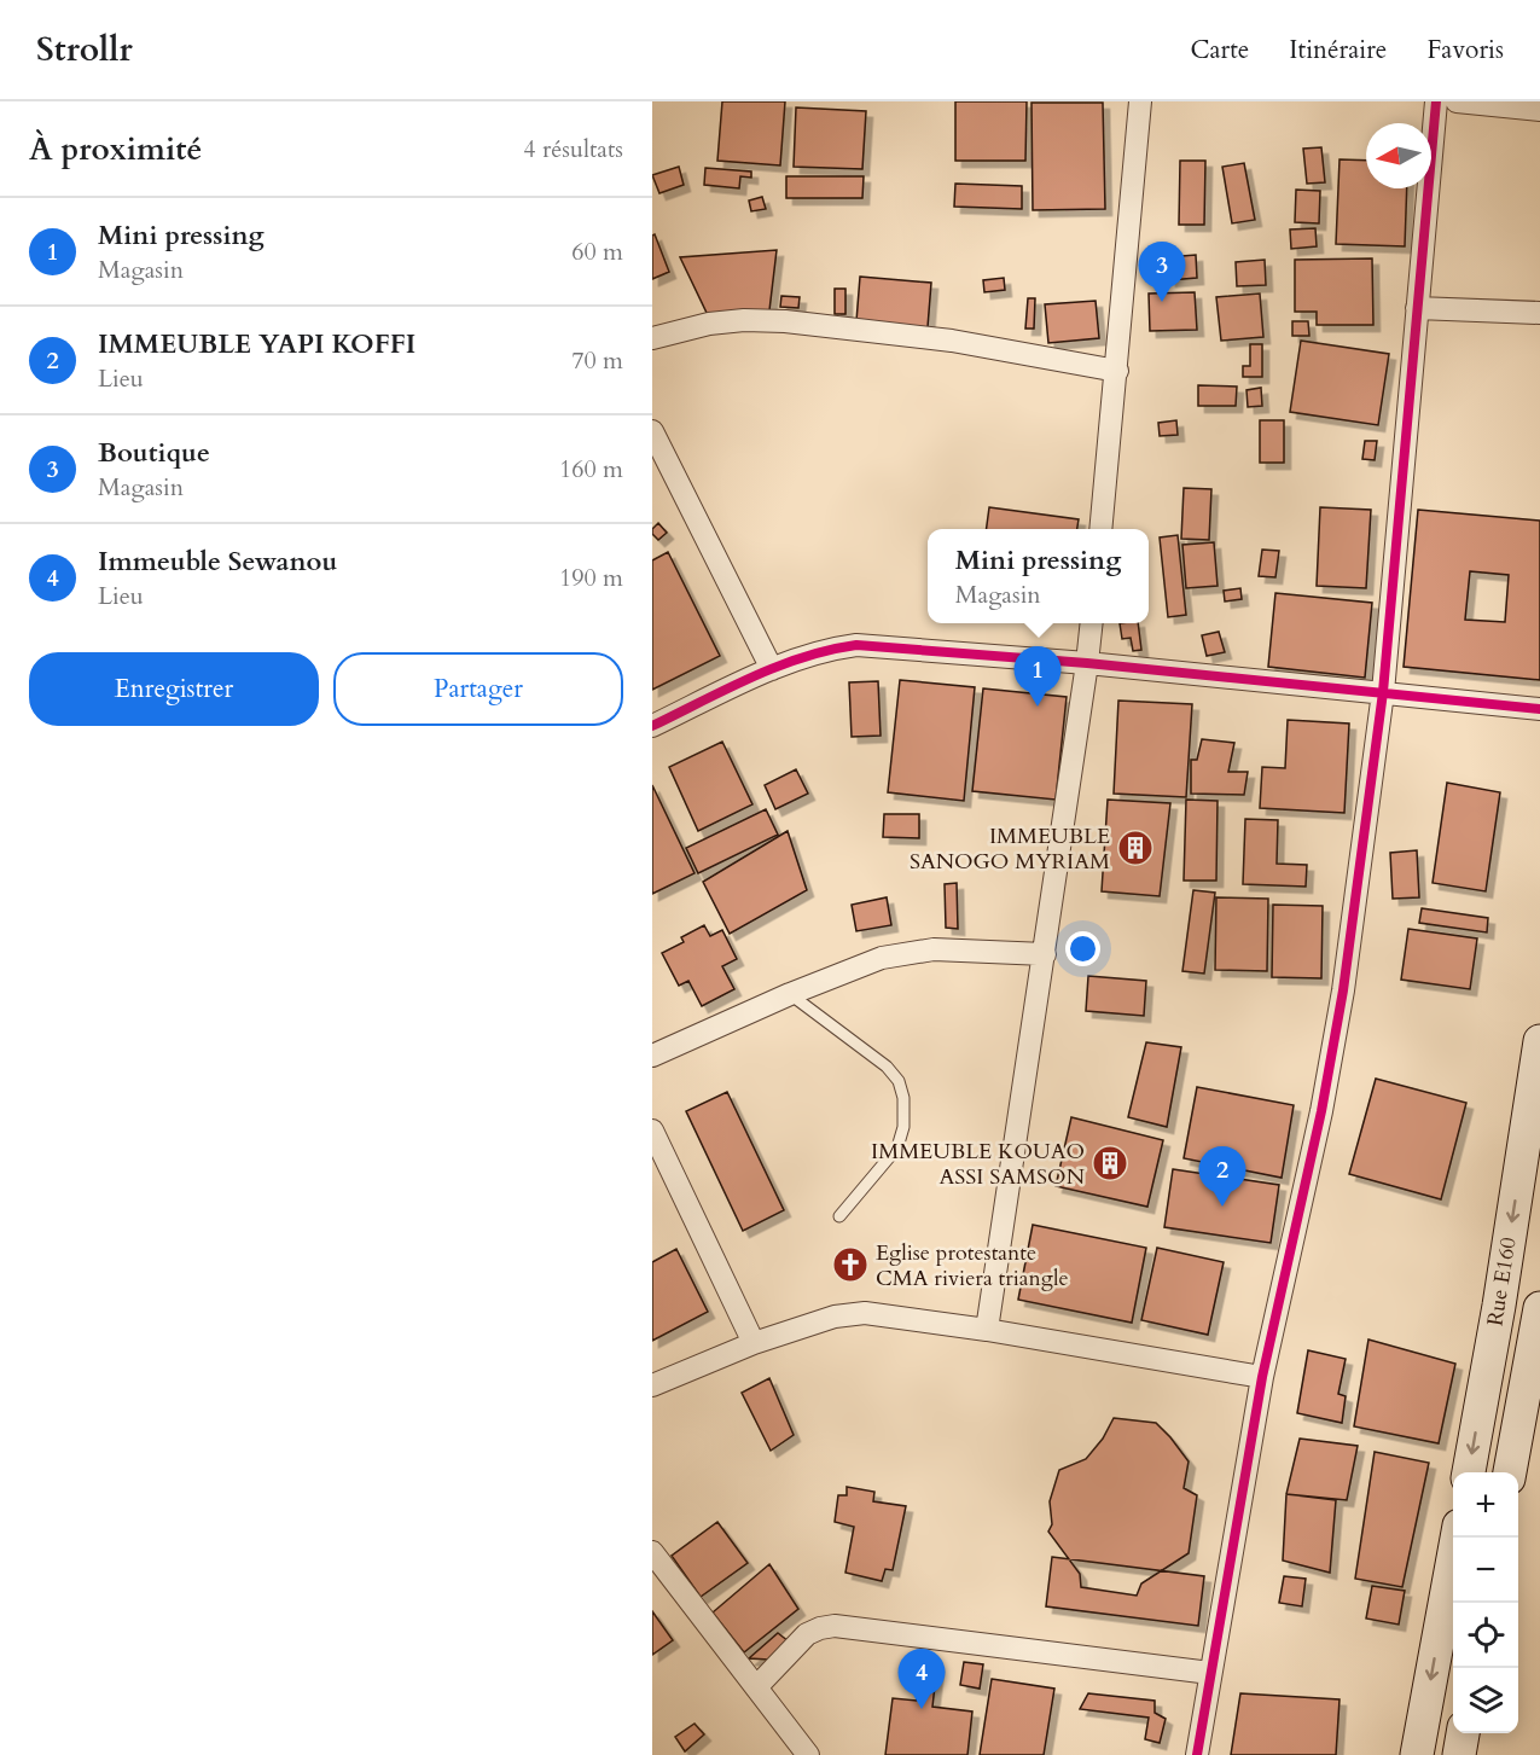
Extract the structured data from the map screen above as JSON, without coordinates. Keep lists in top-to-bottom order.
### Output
{
  "streets": {
    "street": ["Rue E160"]
  },
  "places": {
    "building": ["IMMEUBLE SANOGO MYRIAM", "IMMEUBLE KOUAO ASSI SAMSON"],
    "church": ["Eglise protestante CMA riviera triangle"]
  },
  "north": "left",
  "page": {
    "header": "Strollr",
    "nav": ["Carte", "Itinéraire", "Favoris"],
    "heading": ["À proximité", "4 résultats"],
    "list": [
      {
        "mark": "1",
        "name": "Mini pressing",
        "note": "Magasin",
        "value": "60 m"
      },
      {
        "mark": "2",
        "name": "IMMEUBLE YAPI KOFFI",
        "note": "Lieu",
        "value": "70 m"
      },
      {
        "mark": "3",
        "name": "Boutique",
        "note": "Magasin",
        "value": "160 m"
      },
      {
        "mark": "4",
        "name": "Immeuble Sewanou",
        "note": "Lieu",
        "value": "190 m"
      }
    ],
    "pins": [
      "3",
      "1",
      "2",
      "4"
    ],
    "popup": ["Mini pressing", "Magasin"],
    "buttons": ["Enregistrer", "Partager"],
    "map_buttons": ["+", "−"]
  }
}
